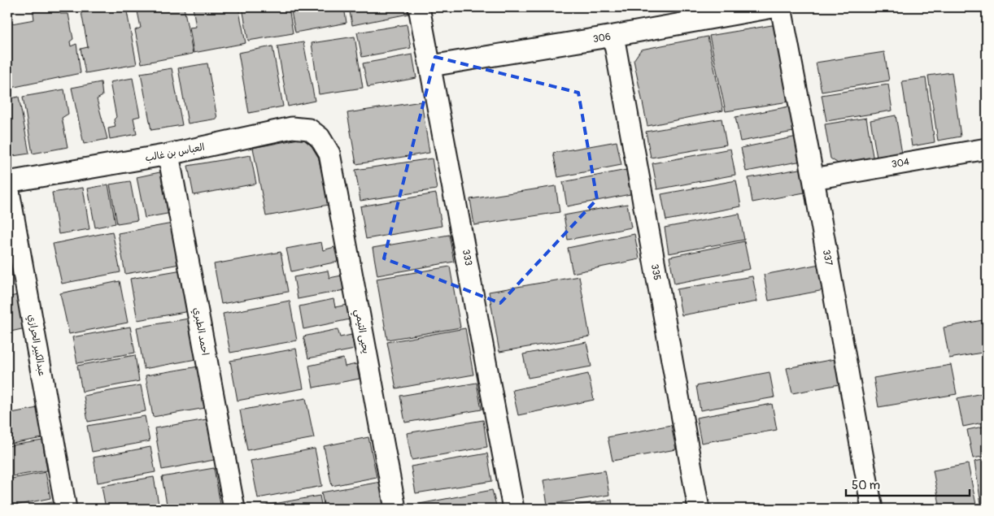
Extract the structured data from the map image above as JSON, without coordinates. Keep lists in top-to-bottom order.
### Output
{
  "streets": {
    "street": [
      "306",
      "العباس بن غالب",
      "304",
      "333",
      "337",
      "335",
      "احمد الطبري",
      "يحيى التيمي",
      "عبدالكبير الحرازي"
    ]
  },
  "crossings": [
    ["306", "333"],
    ["306", "335"],
    ["العباس بن غالب", "احمد الطبري"],
    ["العباس بن غالب", "يحيى التيمي"],
    ["العباس بن غالب", "عبدالكبير الحرازي"],
    ["304", "337"]
  ],
  "scale_bar": "50 m"
}
